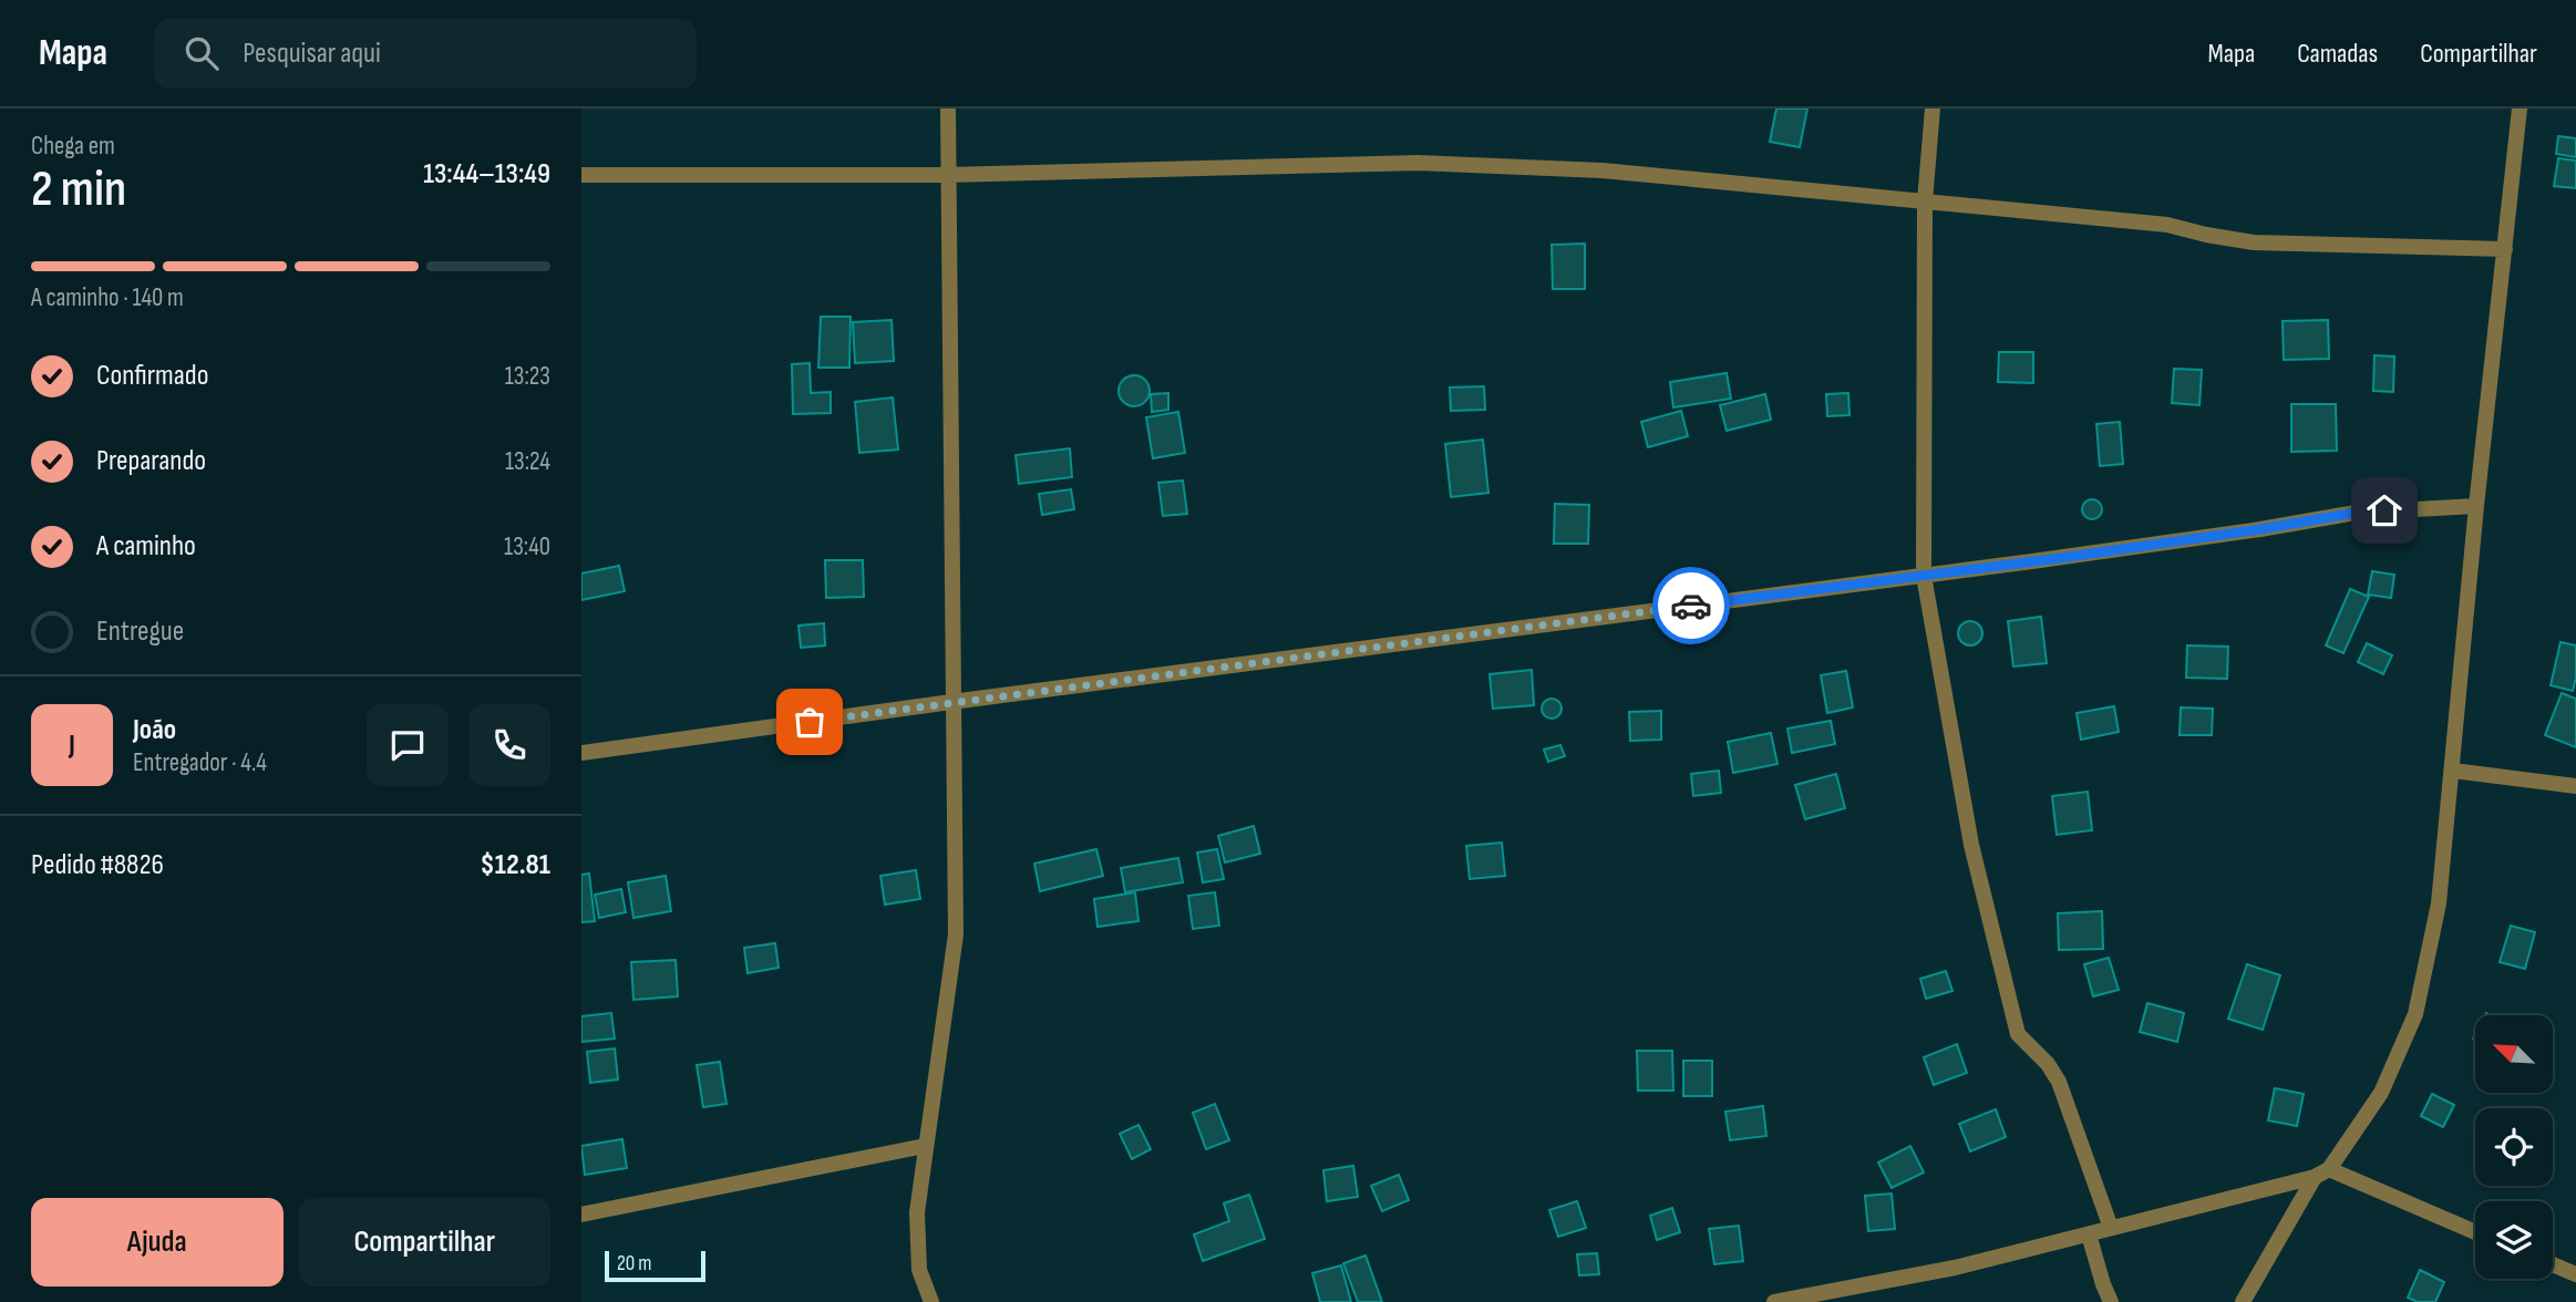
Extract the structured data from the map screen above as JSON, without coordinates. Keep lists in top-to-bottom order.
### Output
{
  "scale_bar": "20 m",
  "north": "top left",
  "page": {
    "header": "Mapa",
    "search": "Pesquisar aqui",
    "nav": ["Mapa", "Camadas", "Compartilhar"],
    "heading": ["2 min", "Chega em", "13:44–13:49"],
    "panel": [
      "João",
      "Entregador · 4.4",
      "Pedido #8826",
      "$12.81"
    ],
    "bar": "A caminho · 140 m",
    "list": [
      ["Confirmado", "13:23"],
      ["Preparando", "13:24"],
      ["A caminho", "13:40"],
      "Entregue"
    ],
    "round": "J",
    "buttons": ["Ajuda", "Compartilhar"],
    "scale": "20 m"
  }
}
